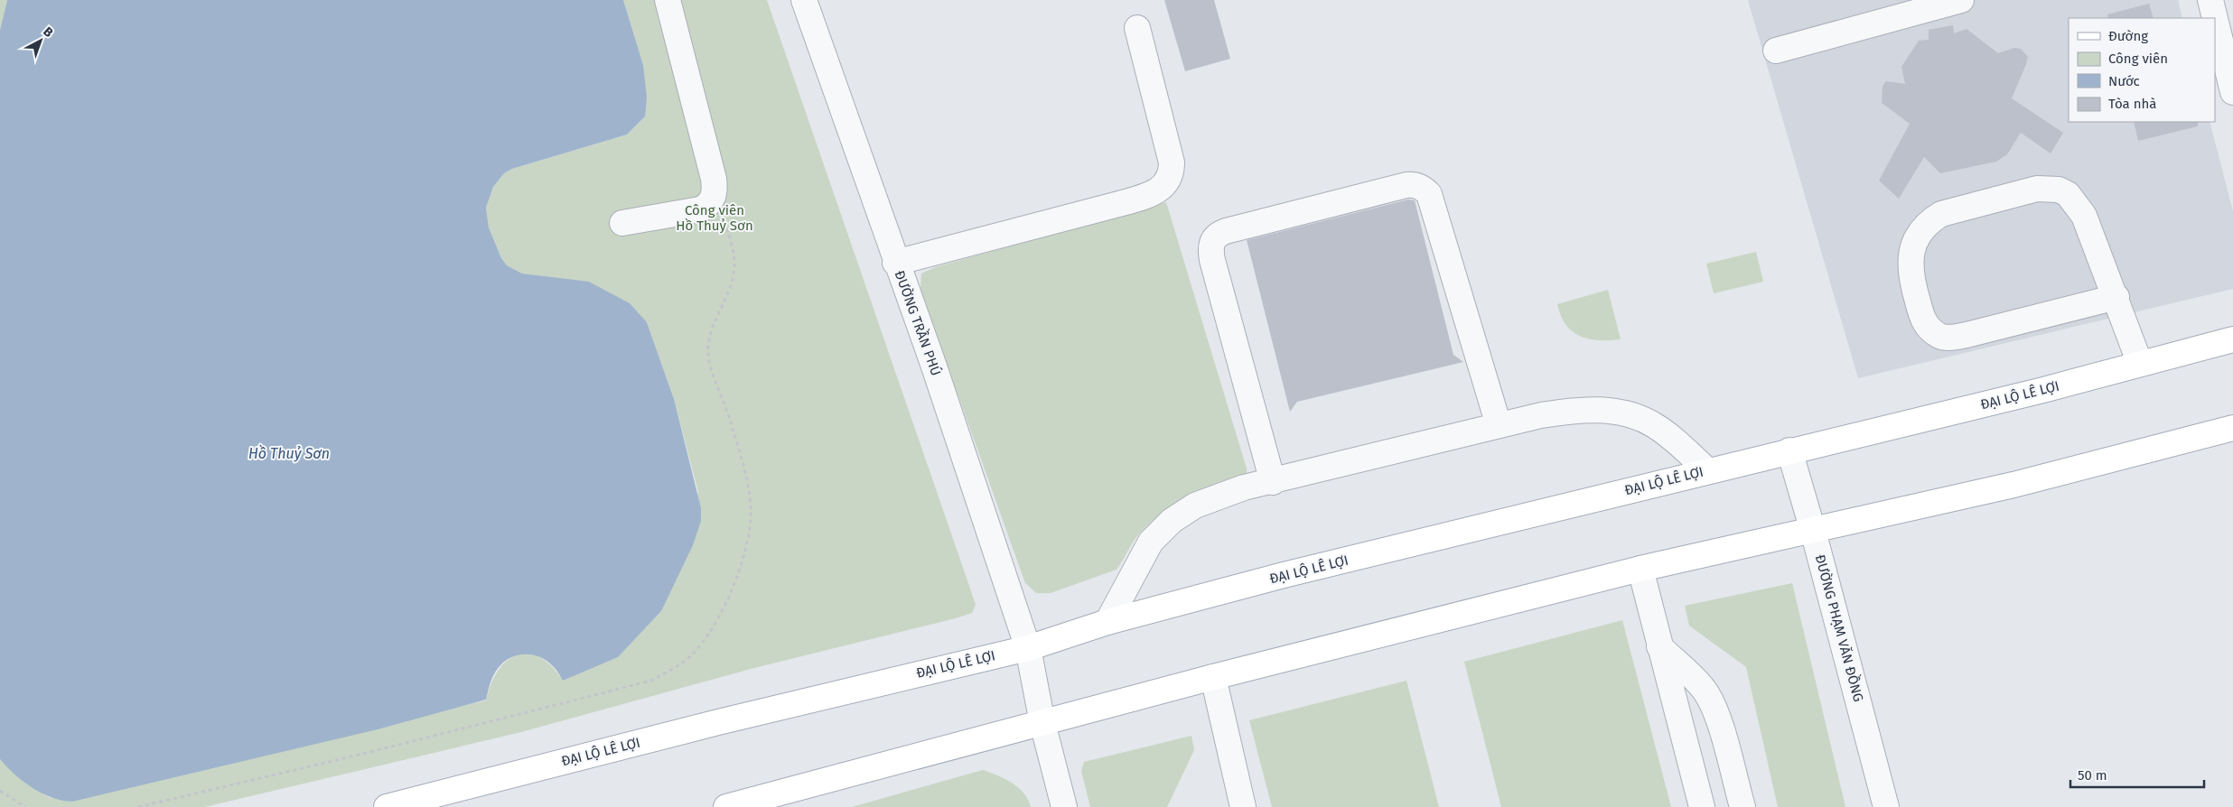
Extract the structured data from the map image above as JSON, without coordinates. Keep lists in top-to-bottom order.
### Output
{
  "streets": {
    "main road": ["ĐẠI LỘ LÊ LỢI"],
    "street": ["ĐƯỜNG TRẦN PHÚ", "ĐƯỜNG PHẠM VĂN ĐỒNG"]
  },
  "crossings": [
    ["ĐƯỜNG TRẦN PHÚ", "ĐẠI LỘ LÊ LỢI"],
    ["ĐẠI LỘ LÊ LỢI", "ĐƯỜNG PHẠM VĂN ĐỒNG"]
  ],
  "water": ["Hồ Thuỷ Sơn"],
  "parks": ["Công viên Hồ Thuỷ Sơn"],
  "legend": [
    "Đường",
    "Công viên",
    "Nước",
    "Tòa nhà"
  ],
  "scale_bar": "50 m",
  "north": "top right"
}
